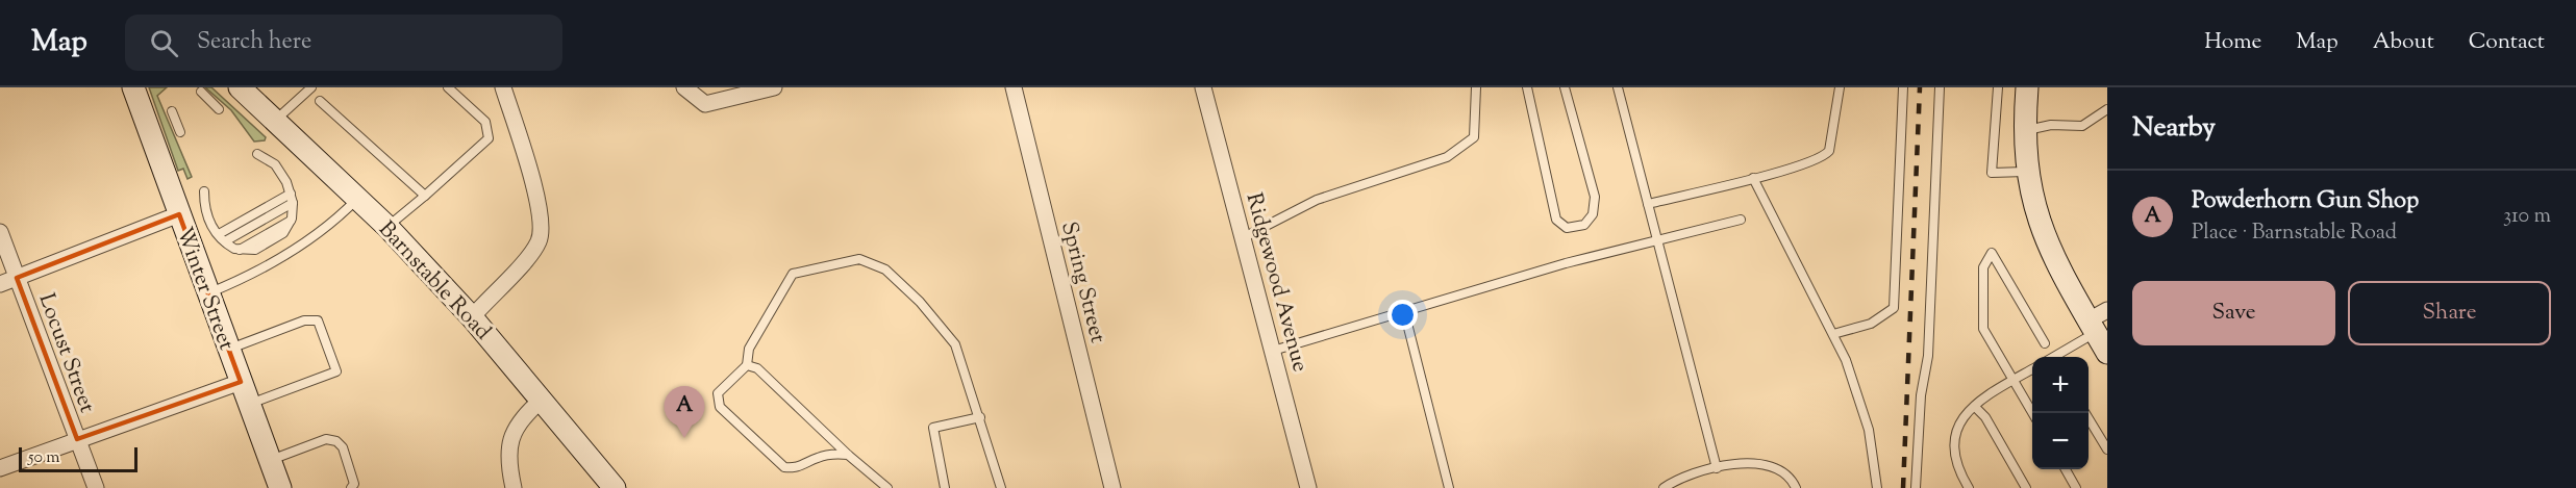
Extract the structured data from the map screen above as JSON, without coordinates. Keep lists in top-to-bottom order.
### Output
{
  "streets": {
    "main road": ["Barnstable Road", "Winter Street"],
    "street": ["Spring Street", "Ridgewood Avenue", "Locust Street"]
  },
  "scale_bar": "50 m",
  "page": {
    "header": "Map",
    "search": "Search here",
    "nav": [
      "Home",
      "Map",
      "About",
      "Contact"
    ],
    "heading": "Nearby",
    "list": [
      {
        "mark": "A",
        "name": "Powderhorn Gun Shop",
        "note": "Place · Barnstable Road",
        "value": "310 m"
      }
    ],
    "buttons": ["Save", "Share"],
    "map_buttons": ["+", "−"],
    "pins": "A",
    "scale": "50 m"
  }
}
